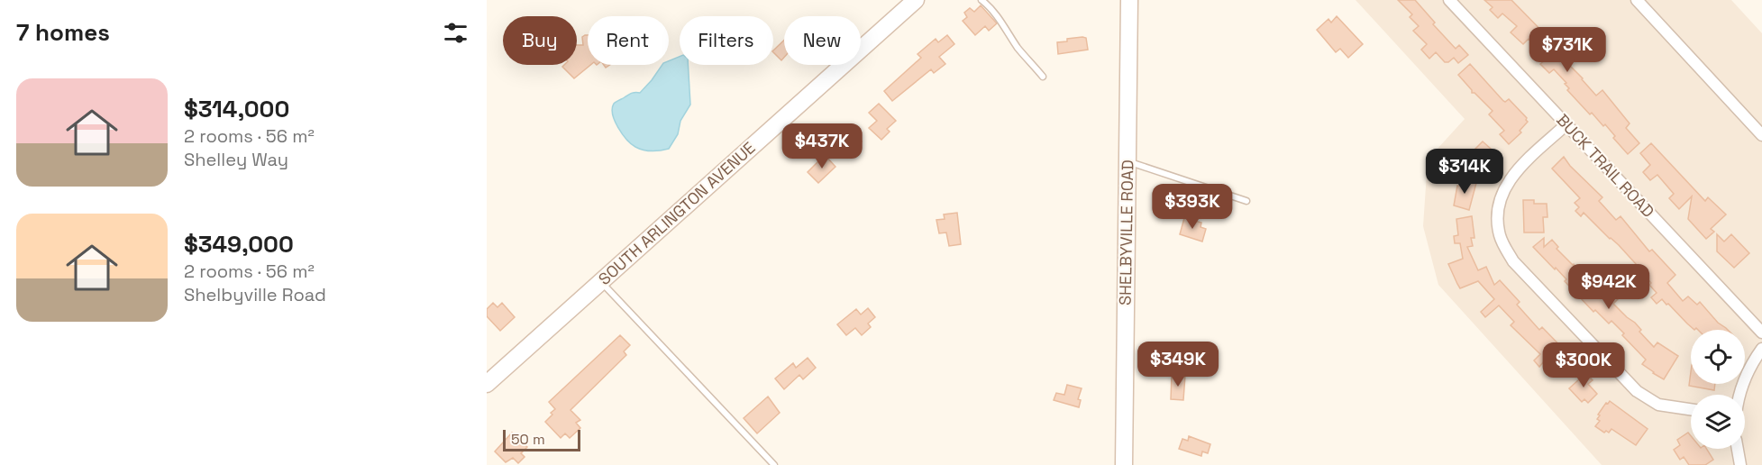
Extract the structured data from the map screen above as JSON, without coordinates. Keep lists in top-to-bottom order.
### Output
{
  "streets": {
    "main road": ["SOUTH ARLINGTON AVENUE", "SHELBYVILLE ROAD"],
    "street": ["BUCK TRAIL ROAD"]
  },
  "scale_bar": "50 m",
  "page": {
    "heading": "7 homes",
    "chip": [
      "Buy",
      "Rent",
      "Filters",
      "New"
    ],
    "price": [
      "$731K",
      "$437K",
      "$314K",
      "$393K",
      "$942K",
      "$349K",
      "$300K"
    ],
    "list": [
      {
        "name": "$314,000",
        "note": "2 rooms · 56 m² · Shelley Way"
      },
      {
        "name": "$349,000",
        "note": "2 rooms · 56 m² · Shelbyville Road"
      }
    ],
    "scale": "50 m"
  }
}
